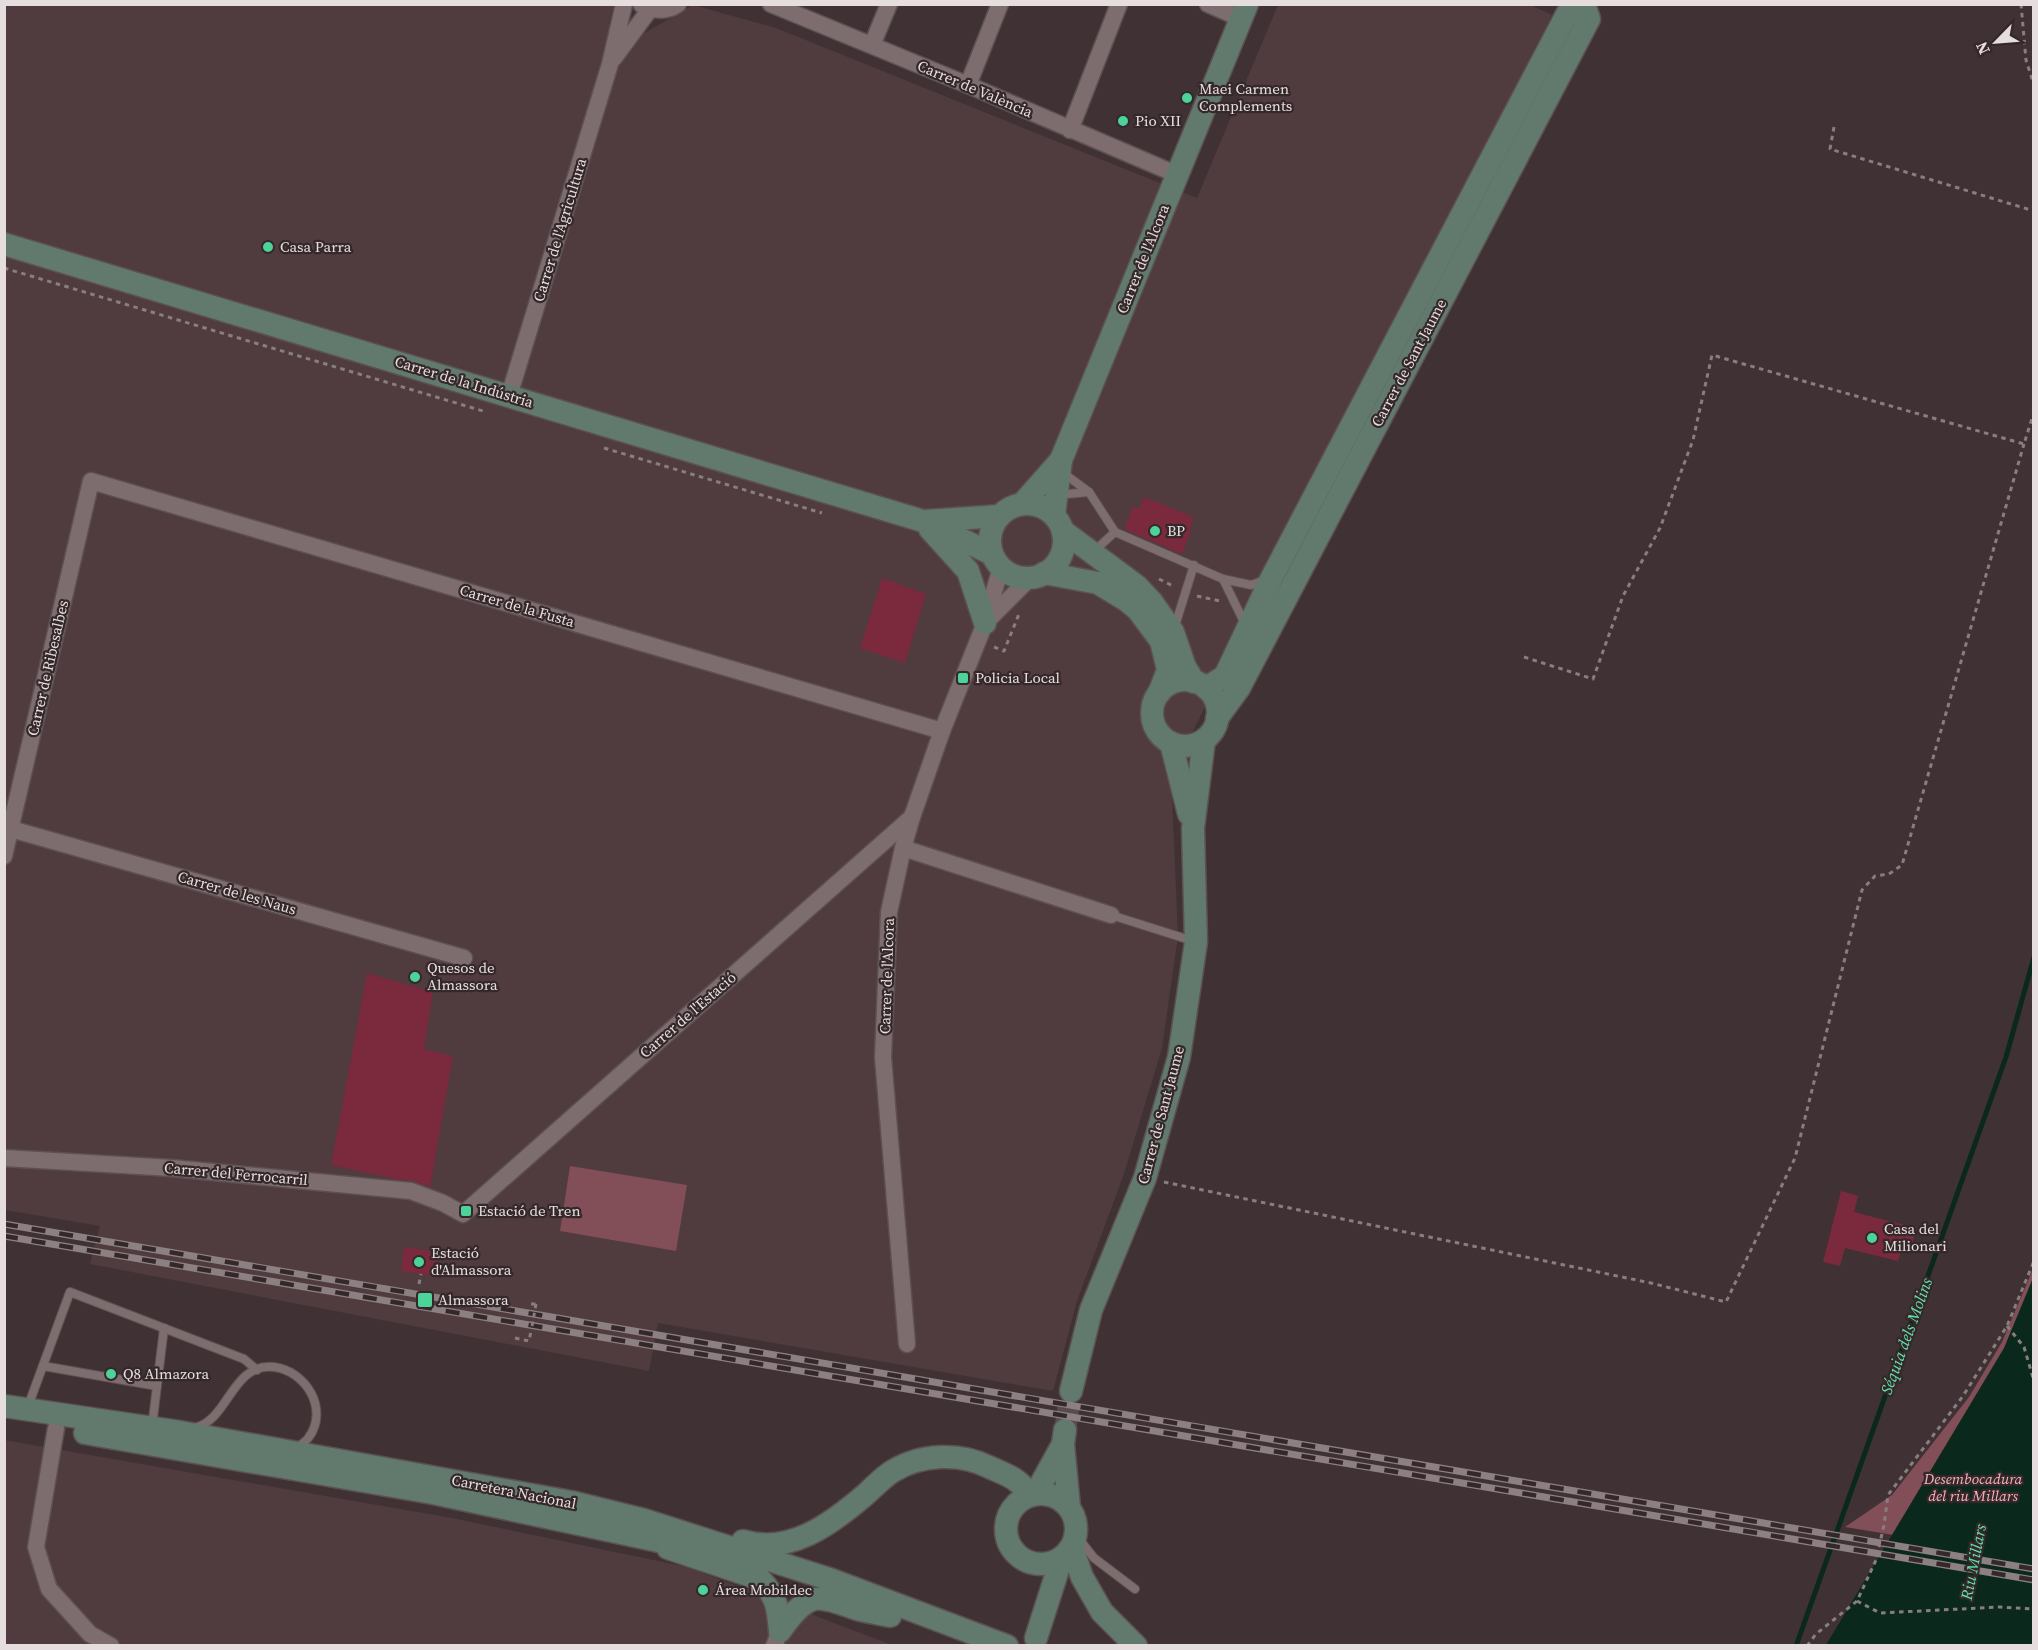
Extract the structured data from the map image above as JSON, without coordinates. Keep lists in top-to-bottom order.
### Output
{
  "streets": {
    "street": [
      "Carrer de València",
      "Carrer de l'Agricultura",
      "Carrer de l'Alcora",
      "Carrer de Sant Jaume",
      "Carrer de la Indústria",
      "Carrer de la Fusta",
      "Carrer de Ribesalbes",
      "Carrer de les Naus",
      "Carrer de l'Estació",
      "Carrer del Ferrocarril",
      "Carretera Nacional"
    ]
  },
  "crossings": [
    ["Carrer de València", "Carrer de l'Alcora"],
    ["Carrer de l'Agricultura", "Carrer de la Indústria"],
    ["Carrer de l'Alcora", "Carrer de la Indústria"],
    ["Carrer de l'Alcora", "Carrer de la Fusta"],
    ["Carrer de l'Alcora", "Carrer de l'Estació"],
    ["Carrer de la Fusta", "Carrer de Ribesalbes"],
    ["Carrer de Ribesalbes", "Carrer de les Naus"],
    ["Carrer de l'Estació", "Carrer del Ferrocarril"]
  ],
  "water": ["Séquia dels Molins", "Riu Millars"],
  "parks": ["Desembocadura del riu Millars"],
  "places": {
    "other": [
      "Maei Carmen Complements",
      "Pio XII",
      "Casa Parra",
      "BP",
      "Quesos de Almassora",
      "Casa del Milionari",
      "Estació d'Almassora",
      "Q8 Almazora",
      "Área Mobildec"
    ],
    "transit": ["Policia Local", "Estació de Tren", "Almassora"]
  },
  "north": "bottom left"
}
